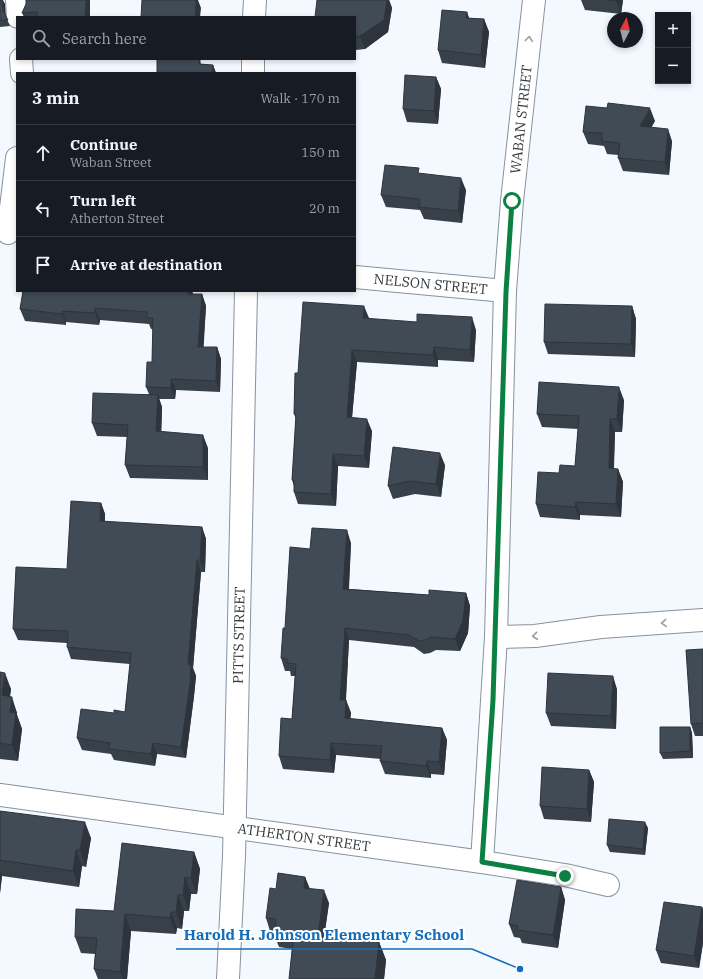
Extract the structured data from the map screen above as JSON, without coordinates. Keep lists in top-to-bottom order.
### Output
{
  "streets": {
    "street": [
      "WABAN STREET",
      "NELSON STREET",
      "PITTS STREET",
      "ATHERTON STREET"
    ]
  },
  "crossings": [
    ["WABAN STREET", "NELSON STREET"],
    ["WABAN STREET", "ATHERTON STREET"],
    ["PITTS STREET", "ATHERTON STREET"]
  ],
  "places": ["Harold H. Johnson Elementary School"],
  "north": "top",
  "page": {
    "map_buttons": ["+", "−"],
    "search": "Search here",
    "heading": ["3 min", "Walk · 170 m"],
    "list": [
      ["Continue", "Waban Street", "150 m"],
      ["Turn left", "Atherton Street", "20 m"],
      "Arrive at destination"
    ]
  }
}
